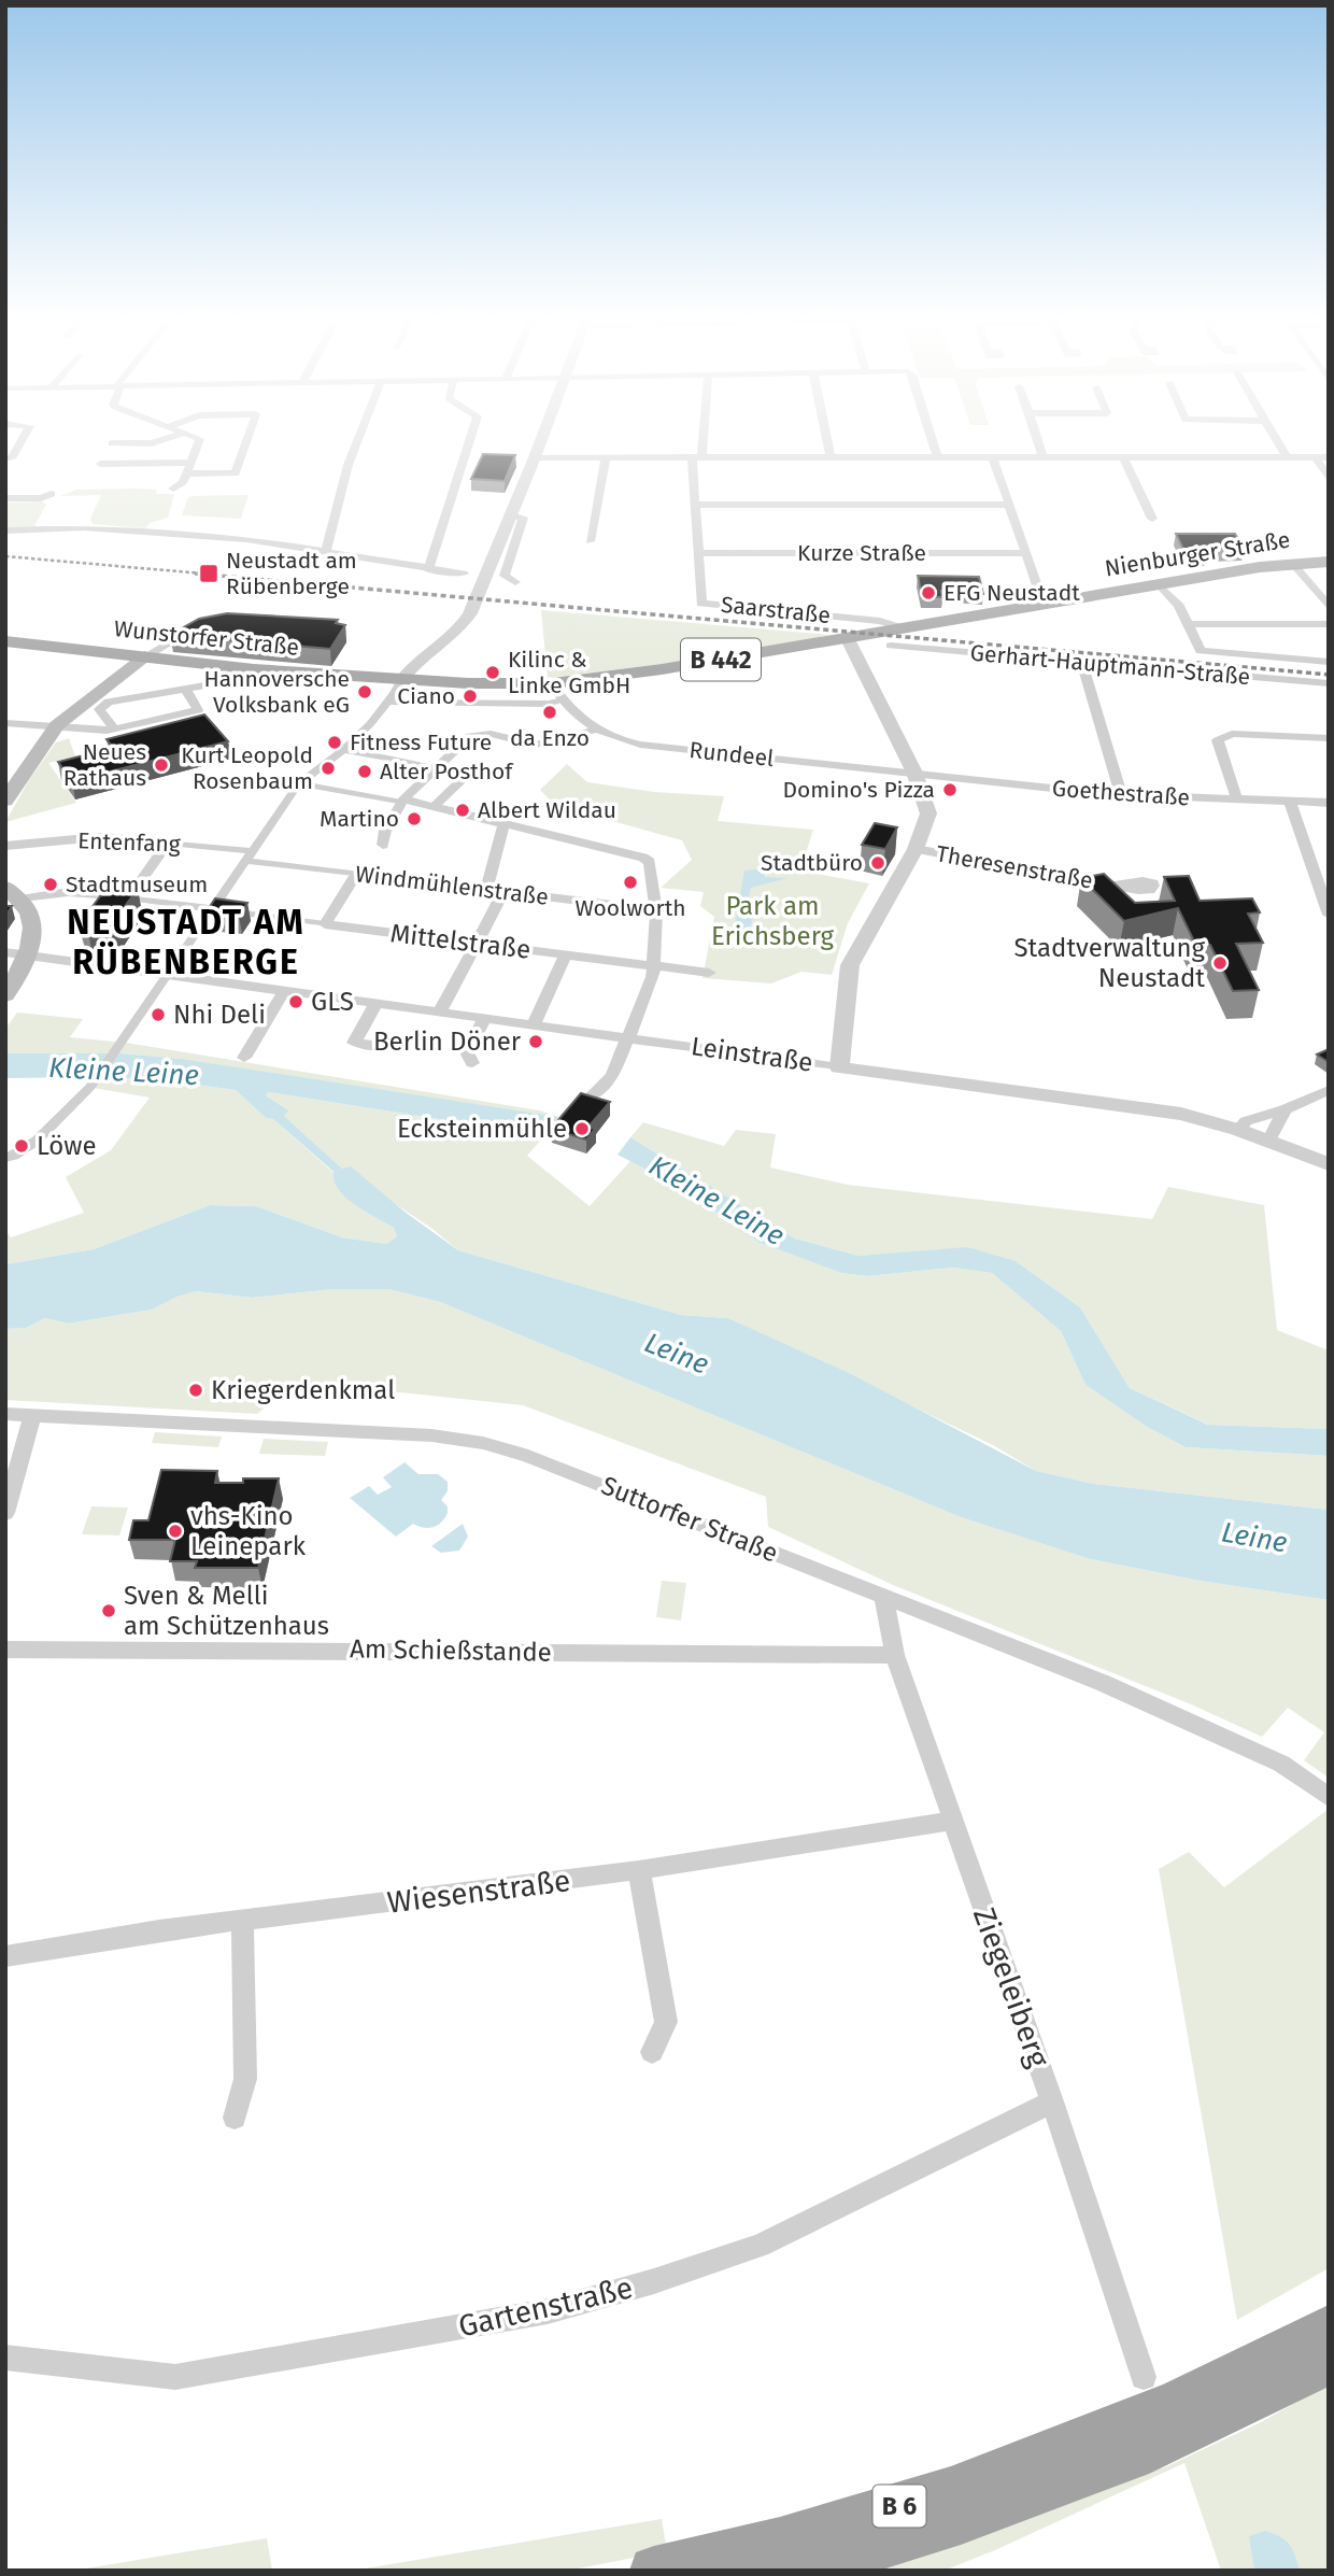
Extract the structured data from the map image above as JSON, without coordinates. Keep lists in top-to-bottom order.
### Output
{
  "streets": {
    "highway": ["B 6"],
    "main road": ["Nienburger Straße", "Wunstorfer Straße", "B 442"],
    "street": [
      "Kurze Straße",
      "Saarstraße",
      "Gerhart-Hauptmann-Straße",
      "Rundeel",
      "Goethestraße",
      "Entenfang",
      "Theresenstraße",
      "Windmühlenstraße",
      "Mittelstraße",
      "Leinstraße",
      "Suttorfer Straße",
      "Am Schießstande",
      "Wiesenstraße",
      "Ziegeleiberg",
      "Gartenstraße"
    ]
  },
  "crossings": [
    ["Kurze Straße", "Saarstraße"],
    ["Nienburger Straße", "Saarstraße"],
    ["Nienburger Straße", "Wunstorfer Straße"],
    ["Nienburger Straße", "Rundeel"],
    ["Rundeel", "Goethestraße"],
    ["Entenfang", "Windmühlenstraße"],
    ["Suttorfer Straße", "Ziegeleiberg"],
    ["Am Schießstande", "Ziegeleiberg"],
    ["Wiesenstraße", "Ziegeleiberg"],
    ["Ziegeleiberg", "Gartenstraße"],
    ["Ziegeleiberg", "B 6"]
  ],
  "districts": ["NEUSTADT AM RÜBENBERGE"],
  "water": ["Kleine Leine", "Leine"],
  "parks": ["Park am Erichsberg"],
  "places": {
    "transit": ["Neustadt am Rübenberge"],
    "other": [
      "EFG Neustadt",
      "Kilinc & Linke GmbH",
      "Hannoversche Volksbank eG",
      "Ciano",
      "da Enzo",
      "Fitness Future",
      "Neues Rathaus",
      "Kurt Leopold Rosenbaum",
      "Alter Posthof",
      "Domino's Pizza",
      "Albert Wildau",
      "Martino",
      "Stadtbüro",
      "Woolworth",
      "Stadtmuseum",
      "Stadtverwaltung Neustadt",
      "GLS",
      "Nhi Deli",
      "Berlin Döner",
      "Ecksteinmühle",
      "Löwe",
      "Kriegerdenkmal",
      "vhs-Kino Leinepark",
      "Sven & Melli am Schützenhaus"
    ]
  }
}
